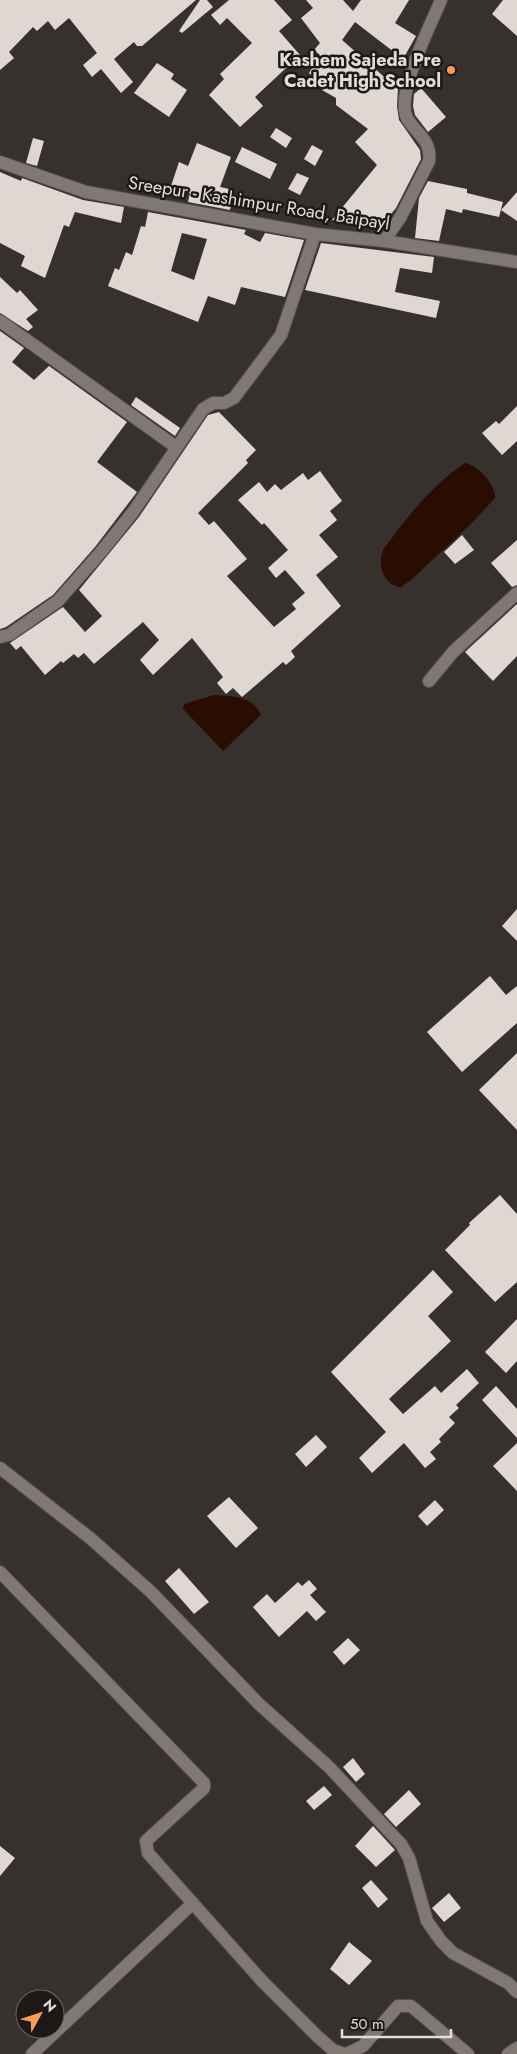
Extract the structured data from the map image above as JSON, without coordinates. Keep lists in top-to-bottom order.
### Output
{
  "streets": {
    "street": ["Sreepur - Kashimpur Road, Baipayl"]
  },
  "places": ["Kashem Sajeda Pre Cadet High School"],
  "scale_bar": "50 m",
  "north": "top right"
}
